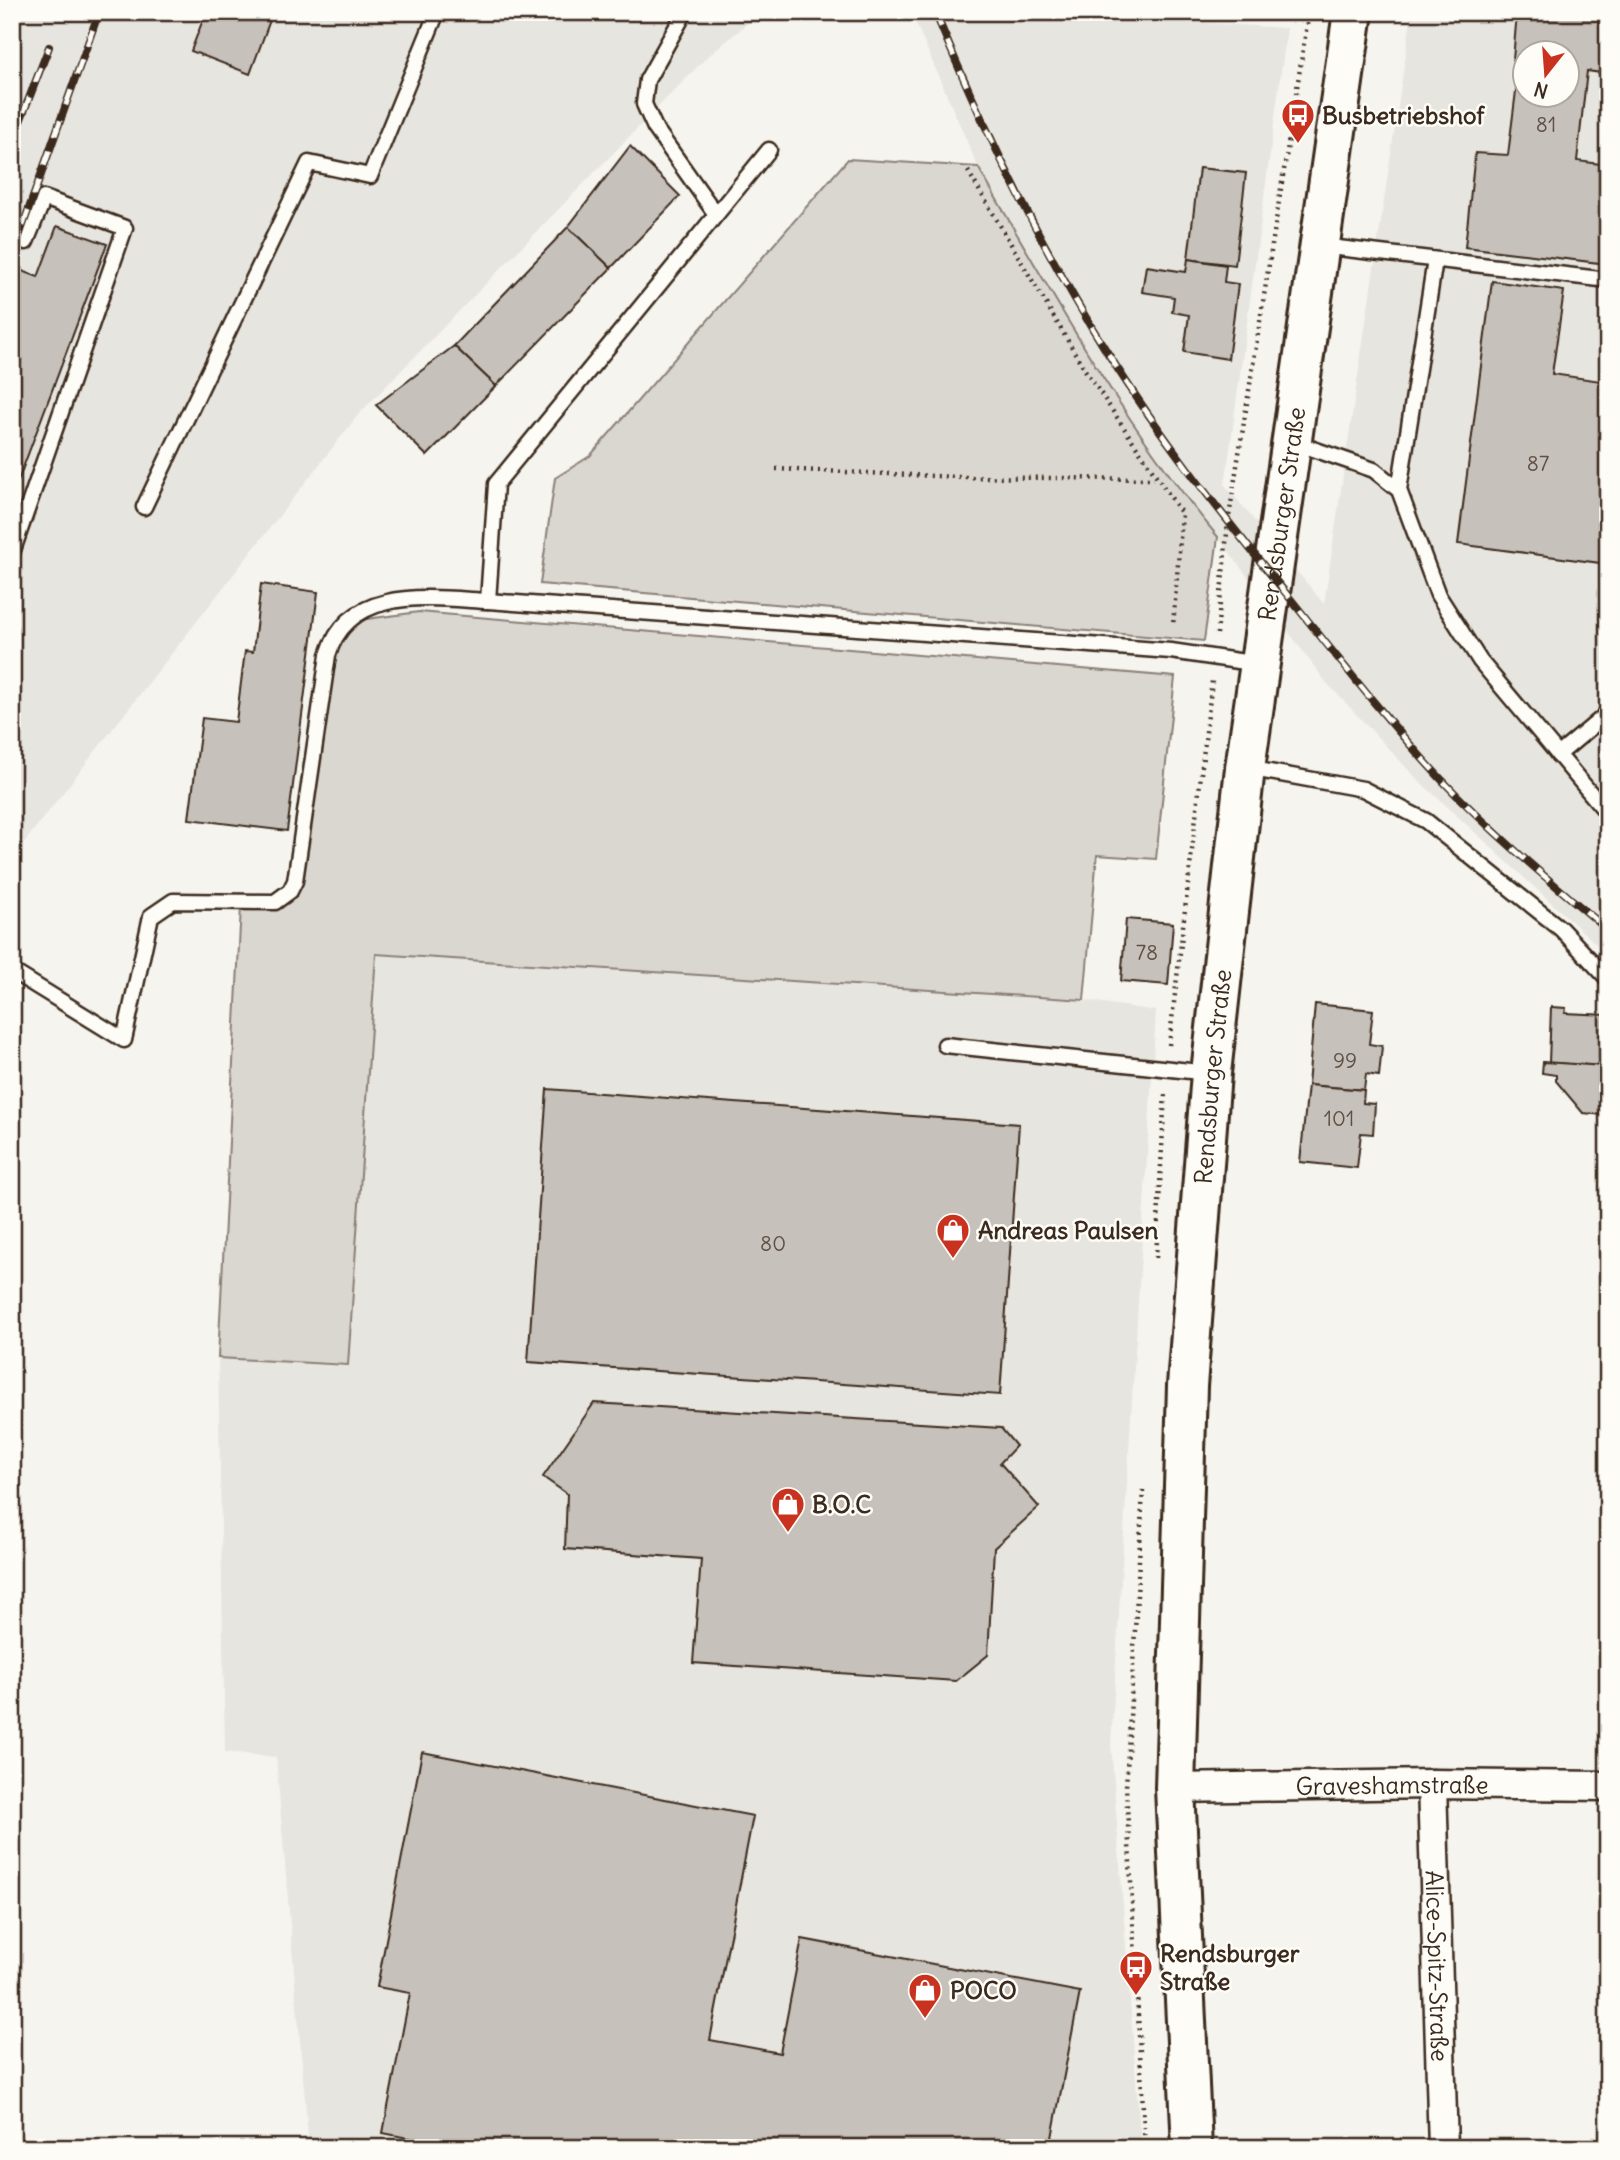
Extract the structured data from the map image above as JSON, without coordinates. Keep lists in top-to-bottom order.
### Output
{
  "streets": {
    "street": ["Rendsburger Straße", "Graveshamstraße", "Alice-Spitz-Straße"]
  },
  "crossings": [
    ["Rendsburger Straße", "Graveshamstraße"],
    ["Graveshamstraße", "Alice-Spitz-Straße"]
  ],
  "places": {
    "bus stop": ["Busbetriebshof", "Rendsburger Straße"],
    "shop": ["Andreas Paulsen", "B.O.C", "POCO"]
  },
  "house_numbers": [
    "81",
    "87",
    "78",
    "99",
    "101",
    "80"
  ],
  "north": "bottom"
}
